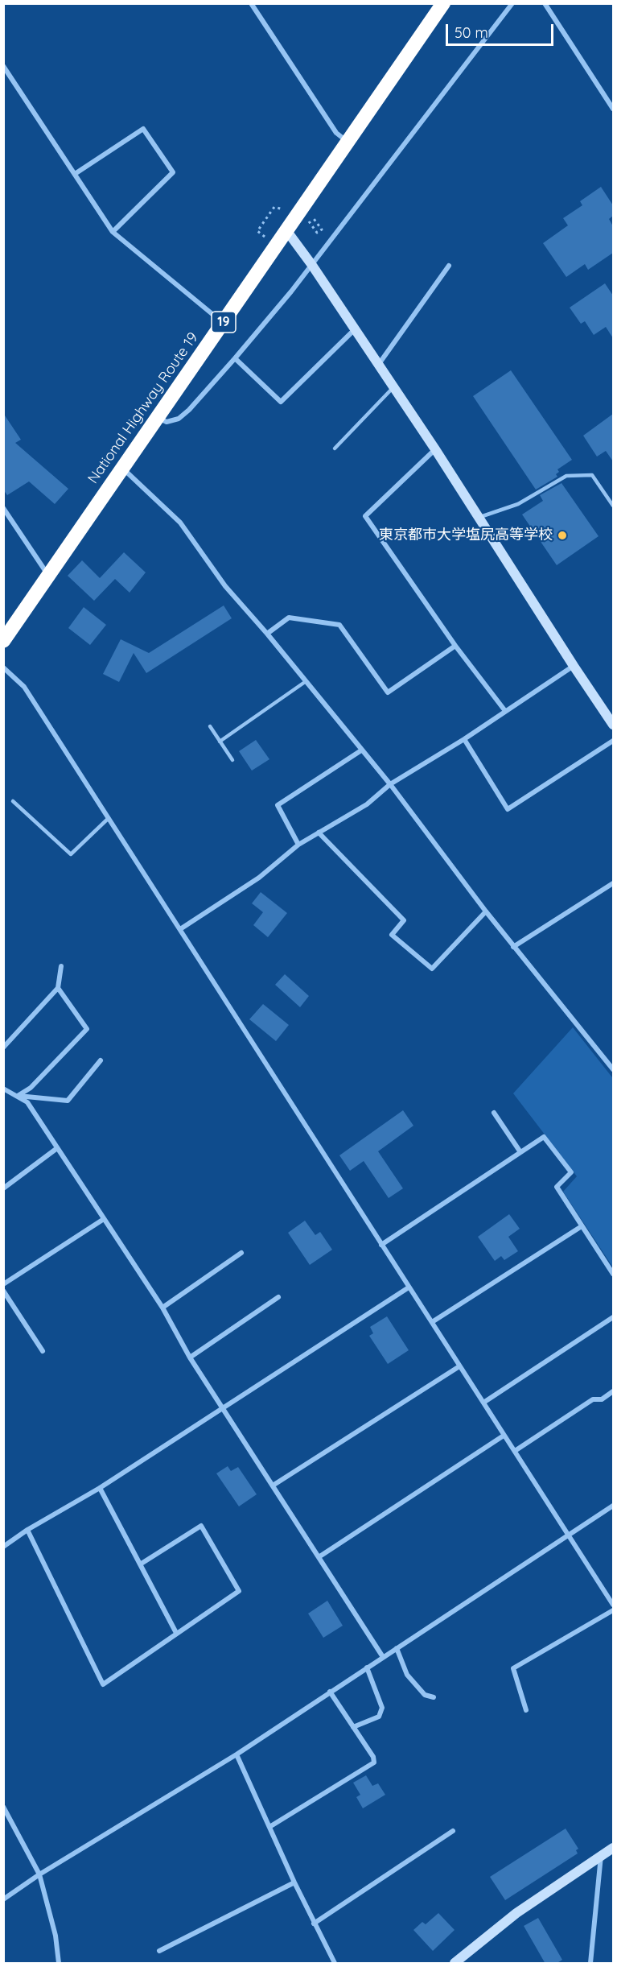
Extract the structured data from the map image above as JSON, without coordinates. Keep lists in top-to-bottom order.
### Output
{
  "streets": {
    "highway": ["19", "National Highway Route 19"]
  },
  "places": ["東京都市大学塩尻高等学校"],
  "scale_bar": "50 m"
}
